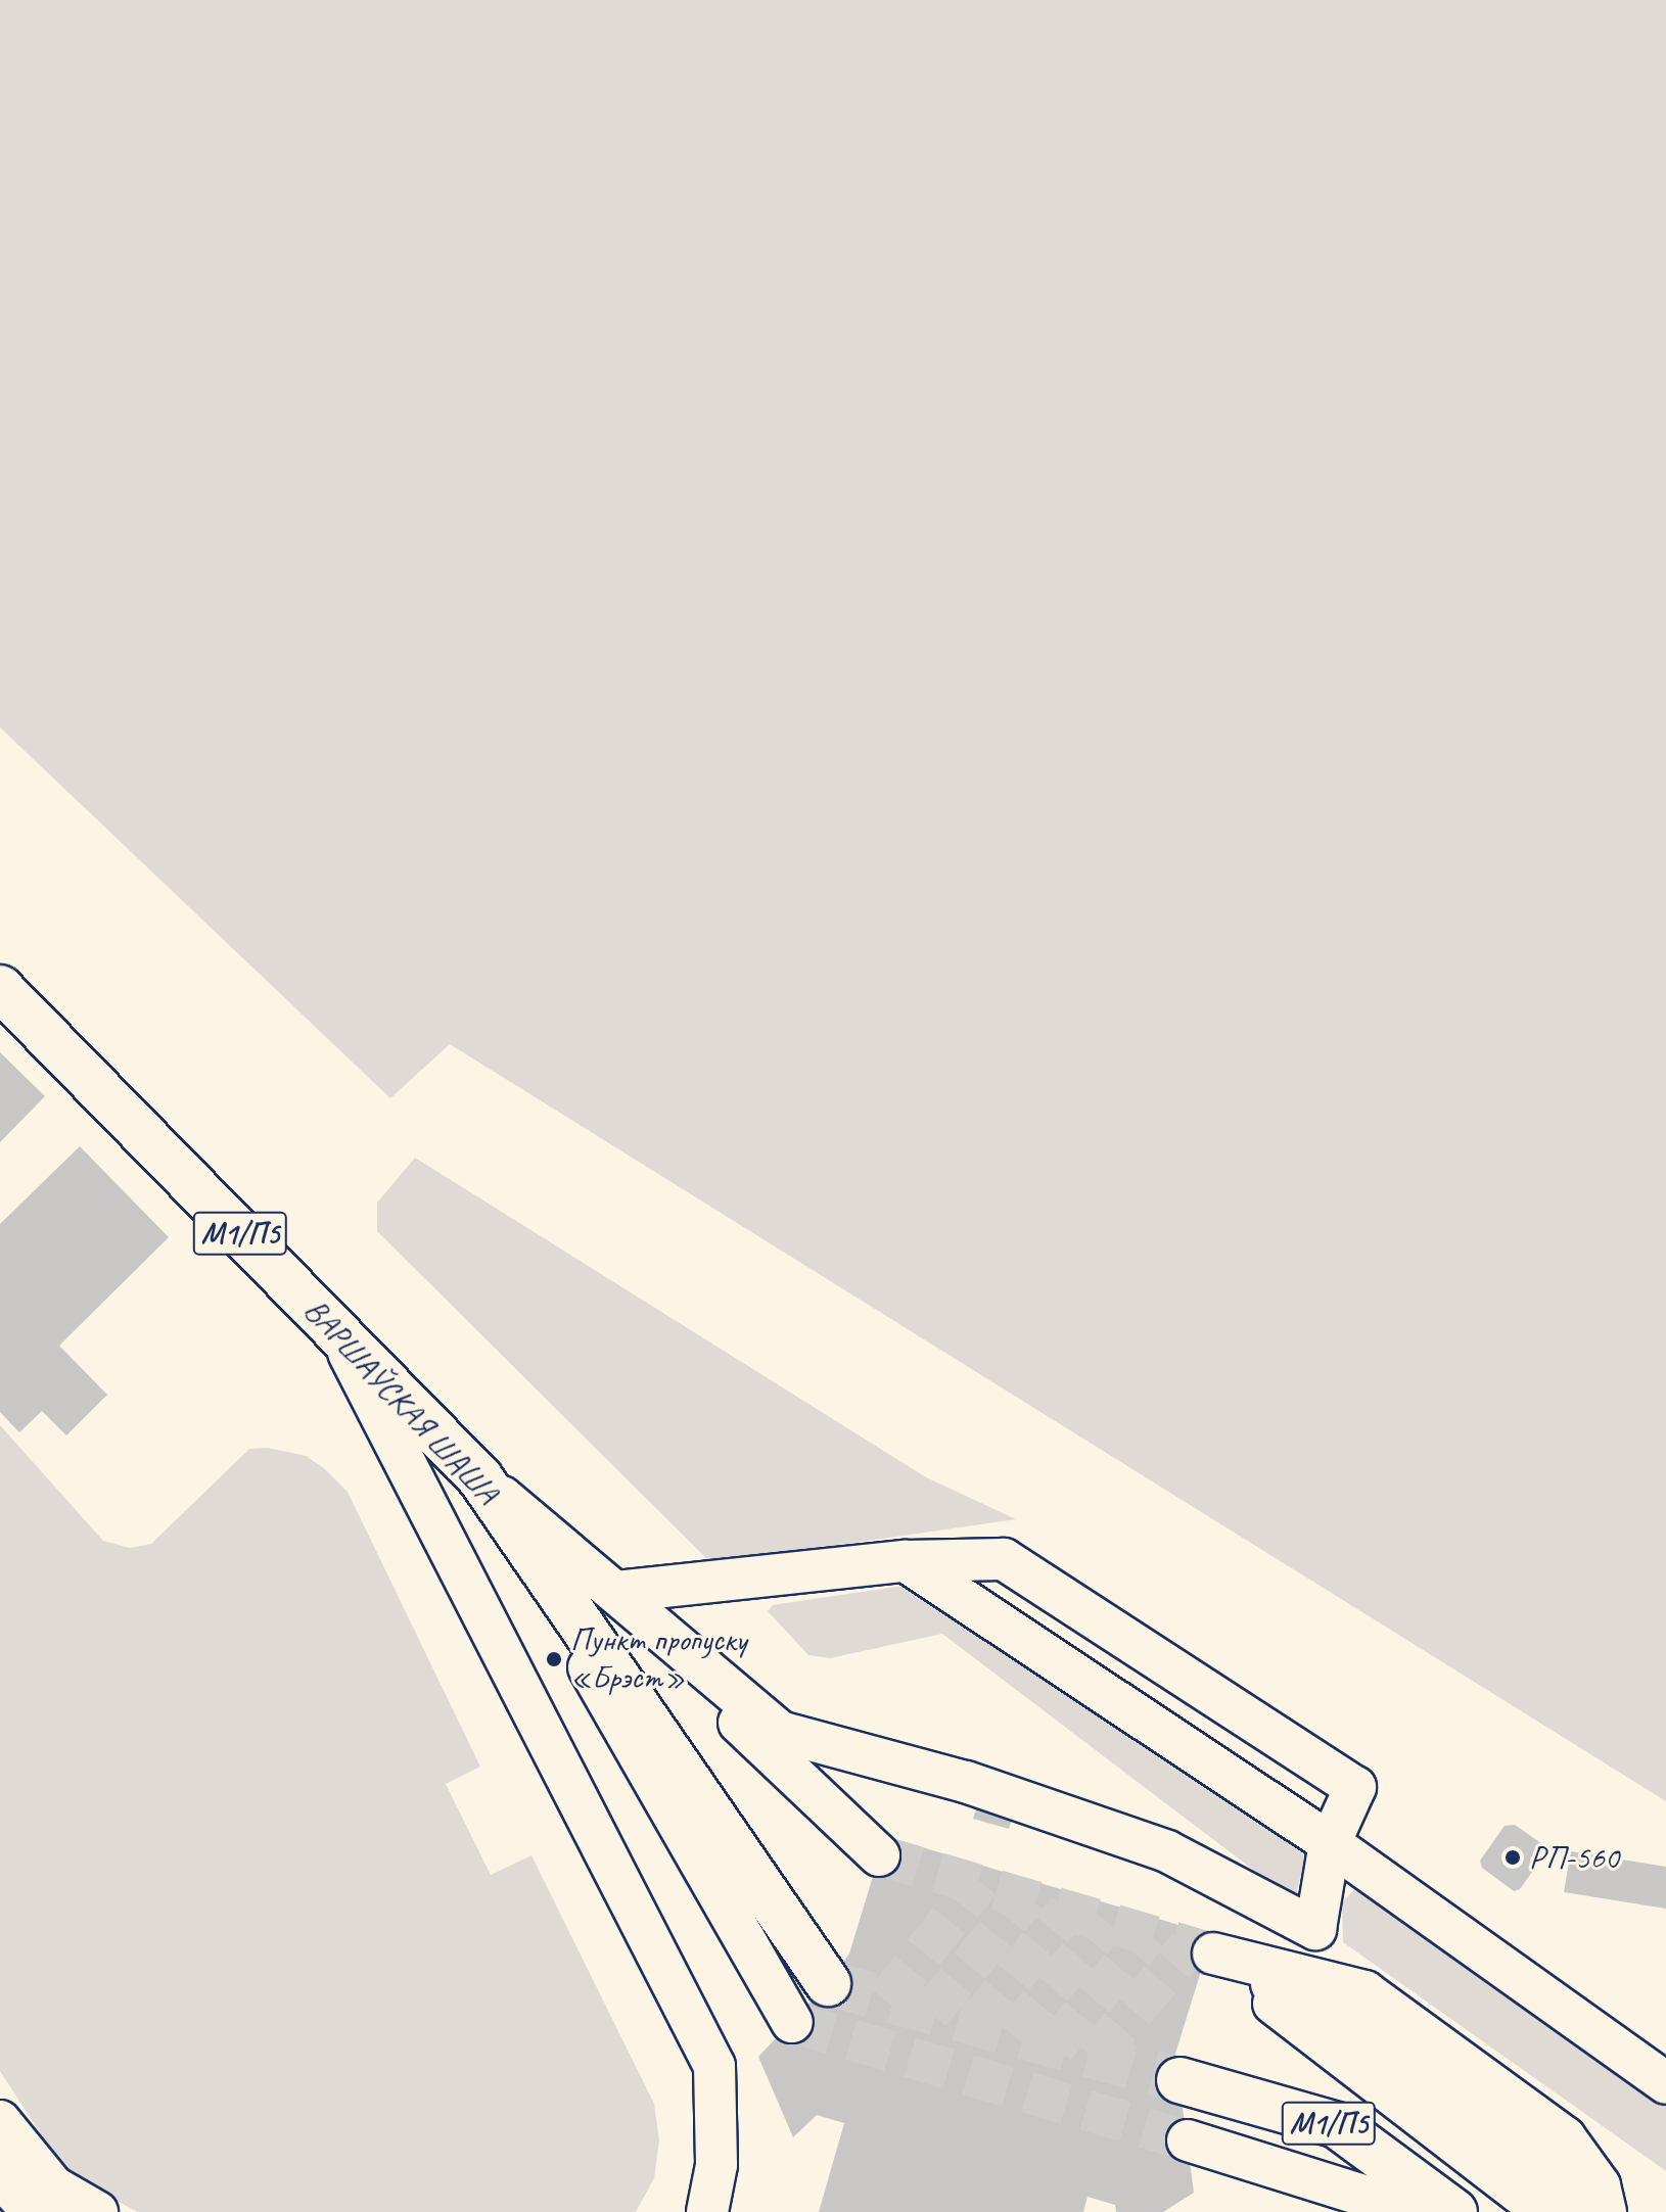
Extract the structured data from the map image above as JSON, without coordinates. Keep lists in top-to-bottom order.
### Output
{
  "streets": {
    "highway": ["М1/П5", "ВАРШАЎСКАЯ ШАША"]
  },
  "places": ["Пункт пропуску «Брэст»", "РП-560"]
}
